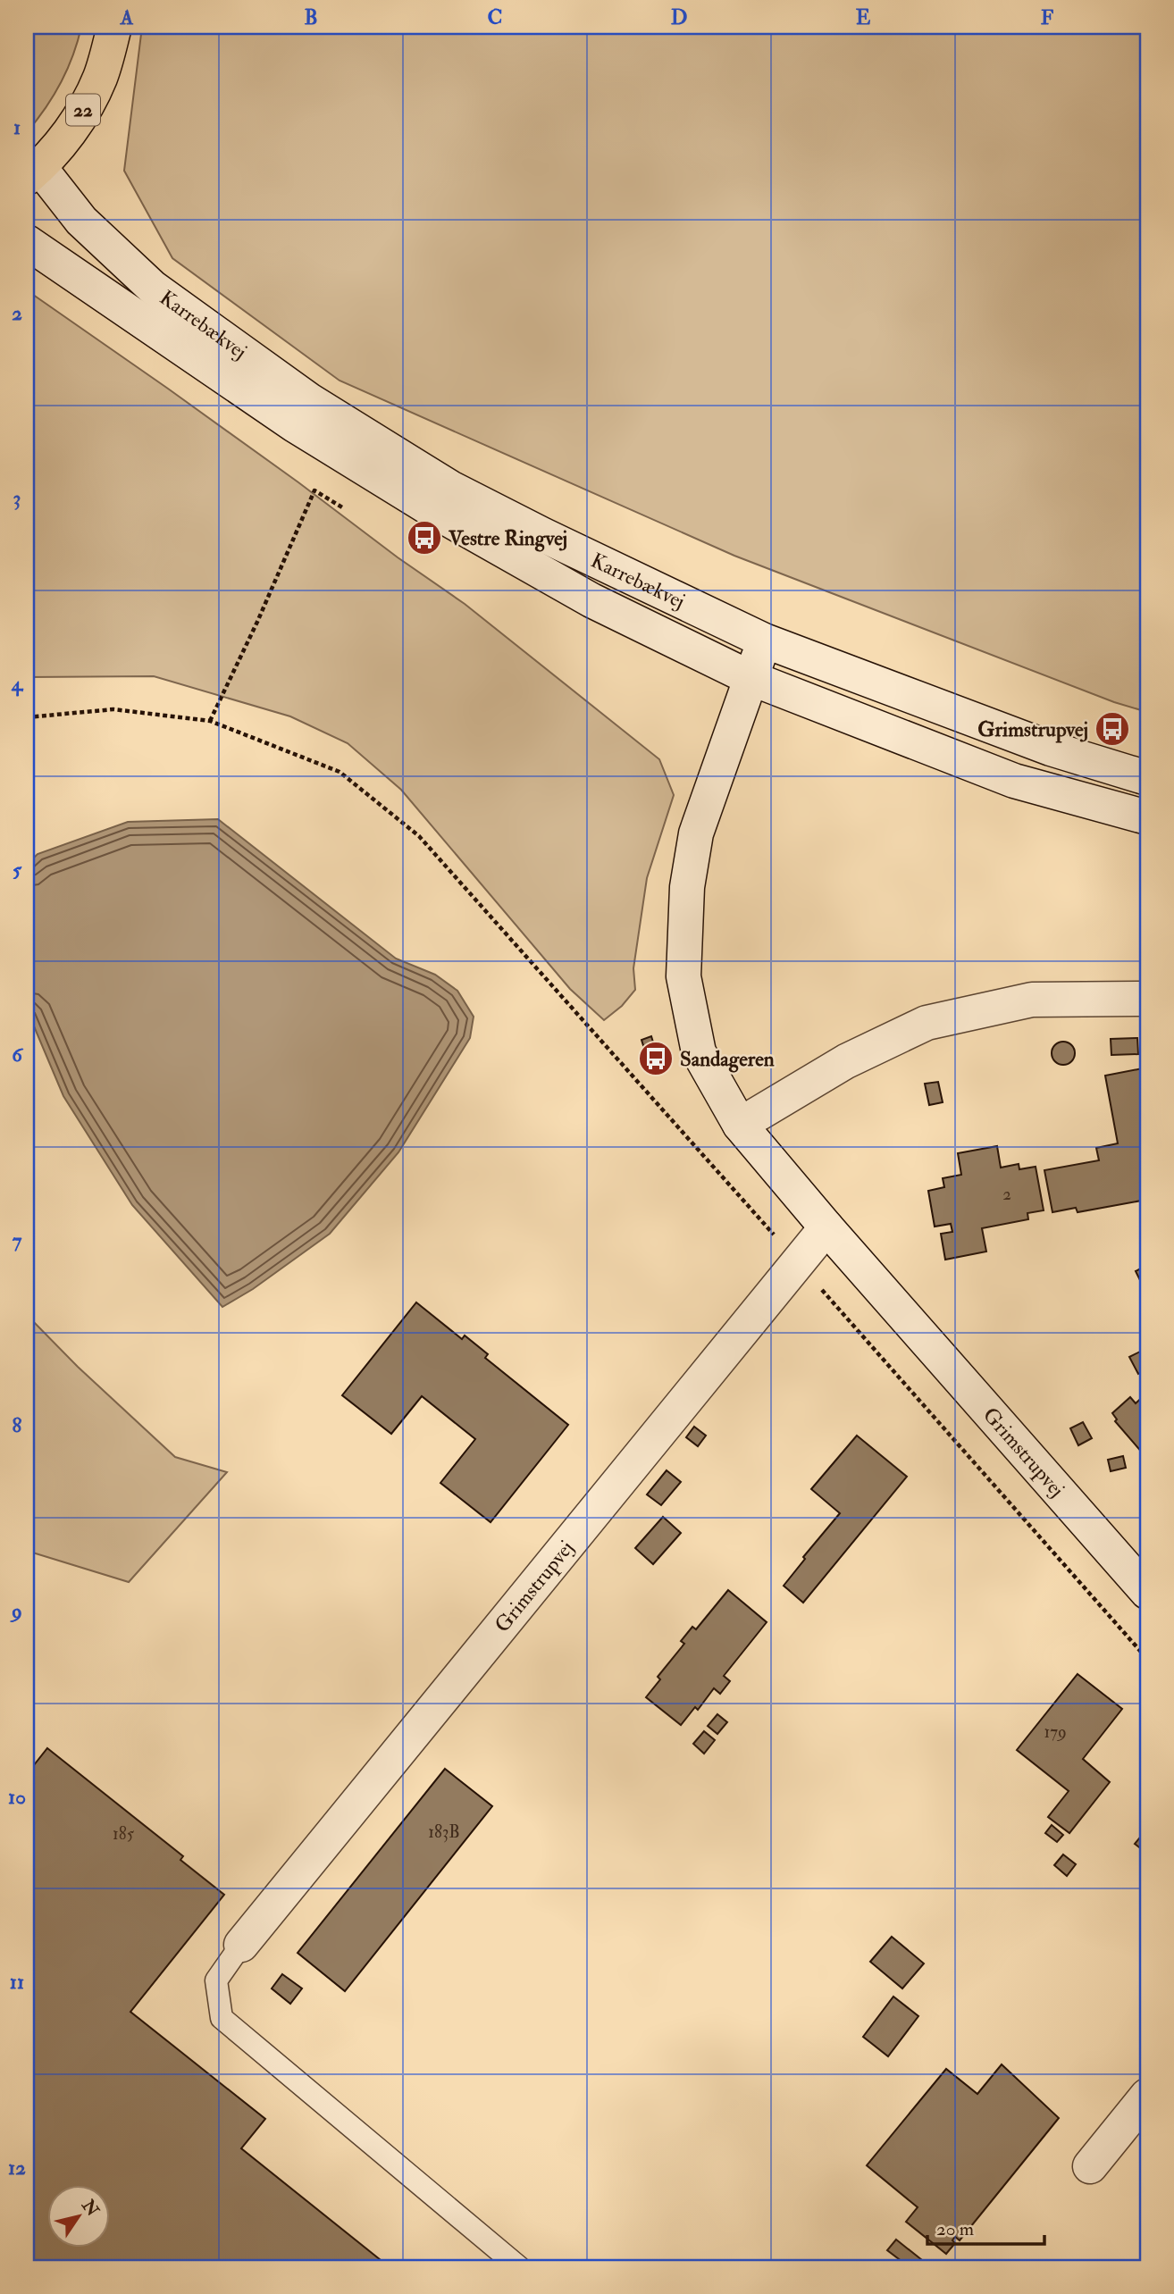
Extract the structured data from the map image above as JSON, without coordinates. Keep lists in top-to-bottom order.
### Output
{
  "streets": {
    "main road": ["22"],
    "street": ["Karrebækvej", "Grimstrupvej"]
  },
  "crossings": [
    ["22", "Karrebækvej"],
    ["Karrebækvej", "Grimstrupvej"]
  ],
  "places": {
    "bus stop": ["Vestre Ringvej", "Grimstrupvej", "Sandageren"]
  },
  "house_numbers": [
    "2",
    "179",
    "183B",
    "185"
  ],
  "scale_bar": "20 m",
  "north": "top right",
  "grid": {
    "columns": [
      "A",
      "B",
      "C",
      "D",
      "E",
      "F"
    ],
    "rows": [
      "1",
      "2",
      "3",
      "4",
      "5",
      "6",
      "7",
      "8",
      "9",
      "10",
      "11",
      "12"
    ]
  }
}
